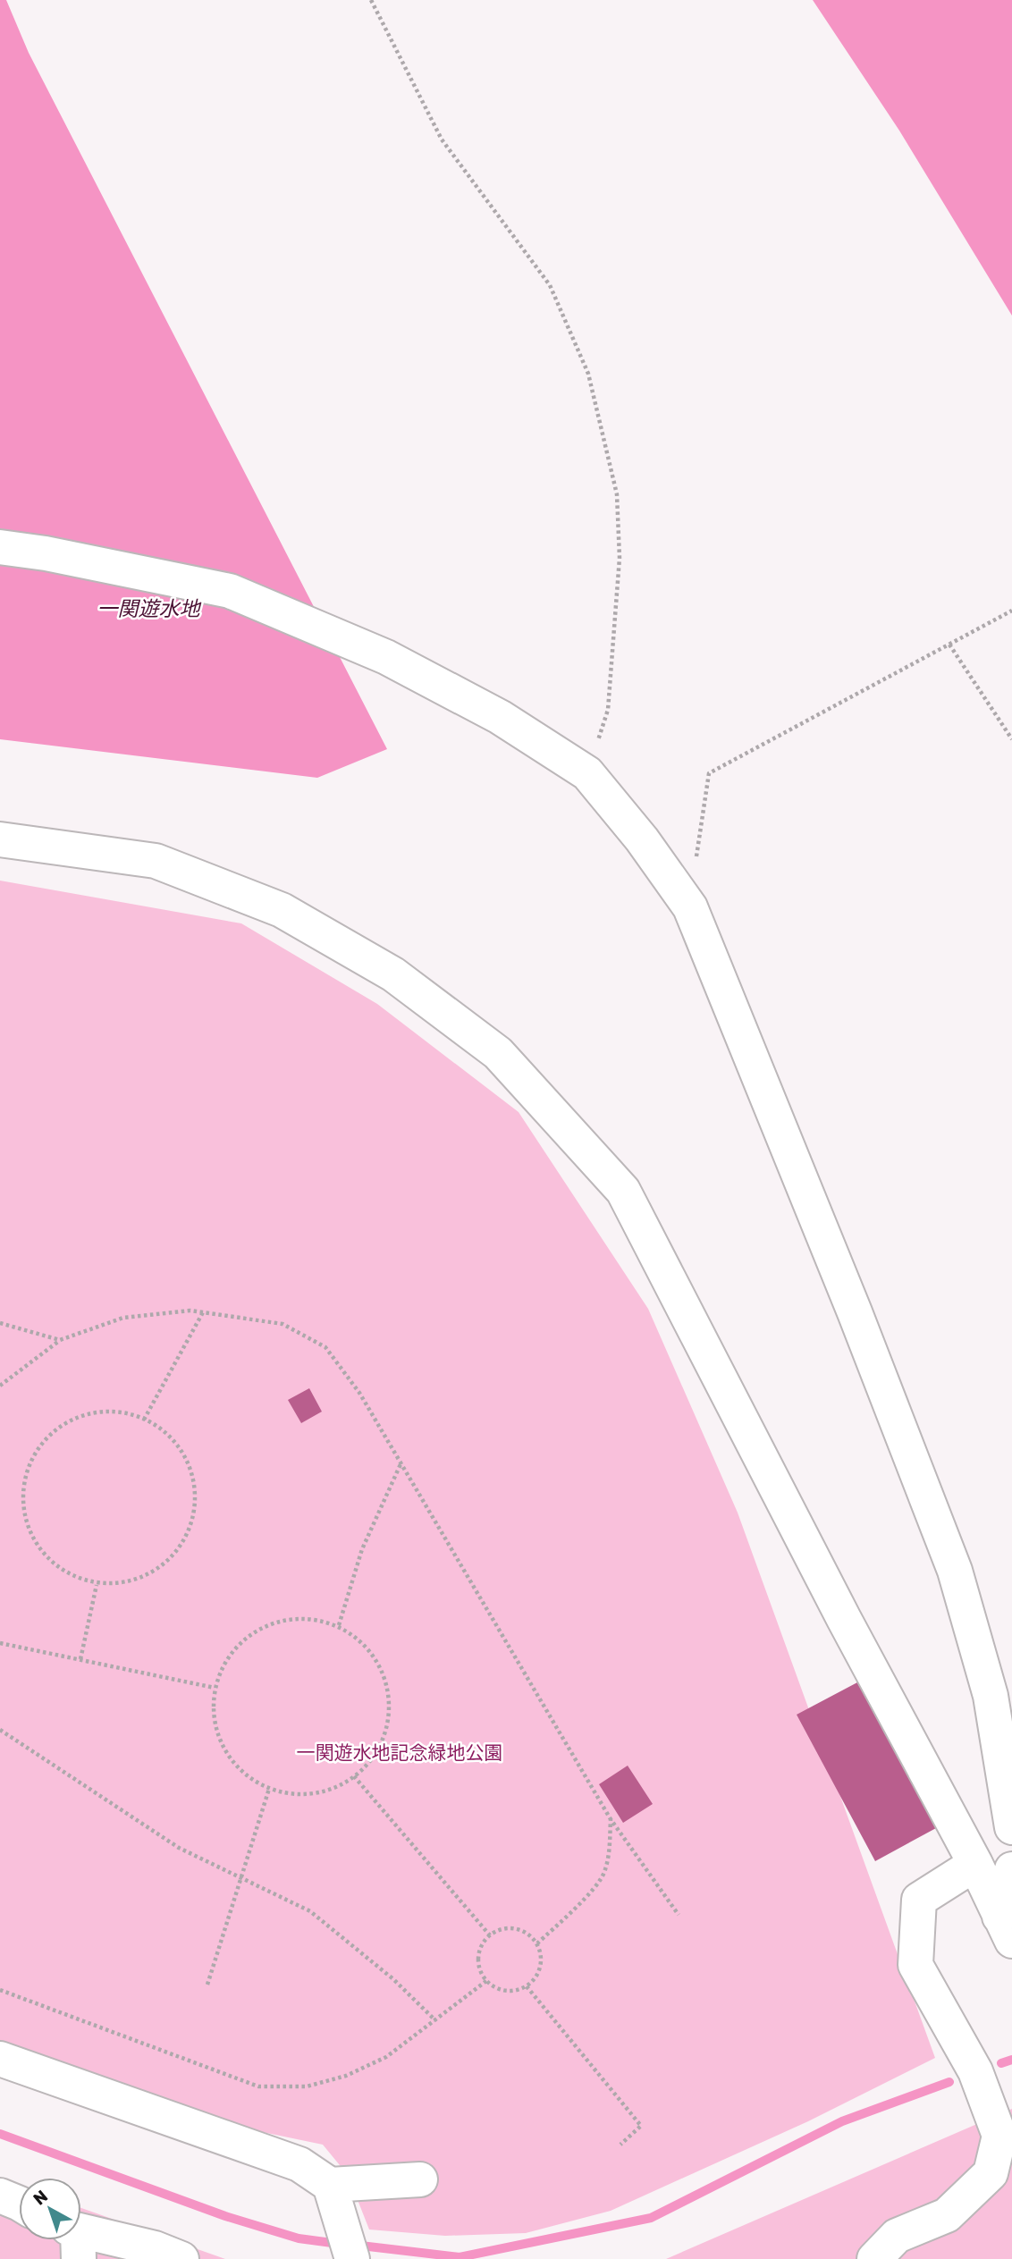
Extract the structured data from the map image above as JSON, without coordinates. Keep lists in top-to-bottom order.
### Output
{
  "water": ["一関遊水地"],
  "parks": ["一関遊水地記念緑地公園"],
  "north": "top left"
}
